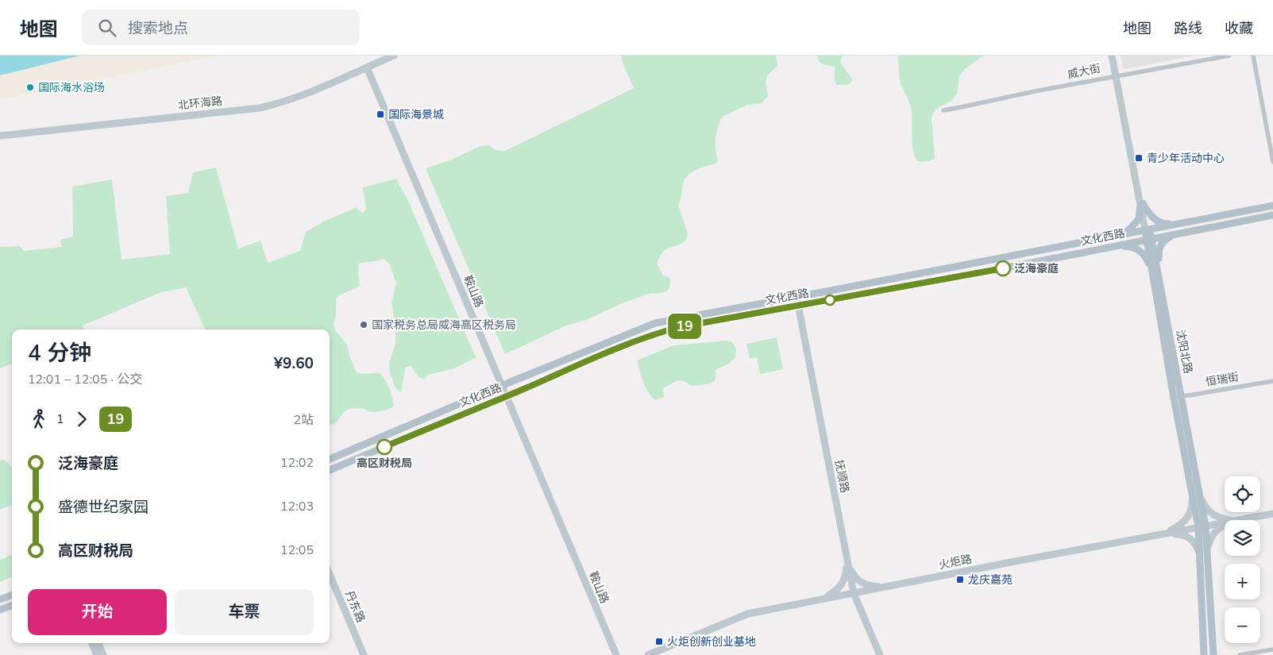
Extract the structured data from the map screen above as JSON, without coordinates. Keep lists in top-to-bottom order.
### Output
{
  "streets": {
    "main road": [
      "北环海路",
      "文化西路",
      "鞍山路",
      "沈阳北路",
      "抚顺路",
      "火炬路",
      "丹东路"
    ],
    "street": ["威大街", "恒瑞街"]
  },
  "crossings": [
    ["威大街", "沈阳北路"],
    ["北环海路", "鞍山路"],
    ["文化西路", "鞍山路"],
    ["文化西路", "沈阳北路"],
    ["文化西路", "抚顺路"],
    ["沈阳北路", "恒瑞街"],
    ["沈阳北路", "火炬路"],
    ["抚顺路", "火炬路"]
  ],
  "places": {
    "other": [
      "国际海水浴场",
      "泛海豪庭",
      "国家税务总局威海高区税务局",
      "高区财税局"
    ],
    "transit": [
      "国际海景城",
      "青少年活动中心",
      "龙庆嘉苑",
      "火炬创新创业基地"
    ]
  },
  "lines": ["bus line 19"],
  "page": {
    "header": "地图",
    "search": "搜索地点",
    "nav": ["地图", "路线", "收藏"],
    "on_map": "19",
    "heading": ["4 分钟", "12:01 – 12:05 · 公交", "¥9.60"],
    "legs": ["1", "19", "2站"],
    "list": [
      {
        "name": "泛海豪庭",
        "value": "12:02"
      },
      {
        "name": "盛德世纪家园",
        "value": "12:03"
      },
      {
        "name": "高区财税局",
        "value": "12:05"
      }
    ],
    "map_buttons": ["+", "−"],
    "buttons": ["开始", "车票"]
  }
}
